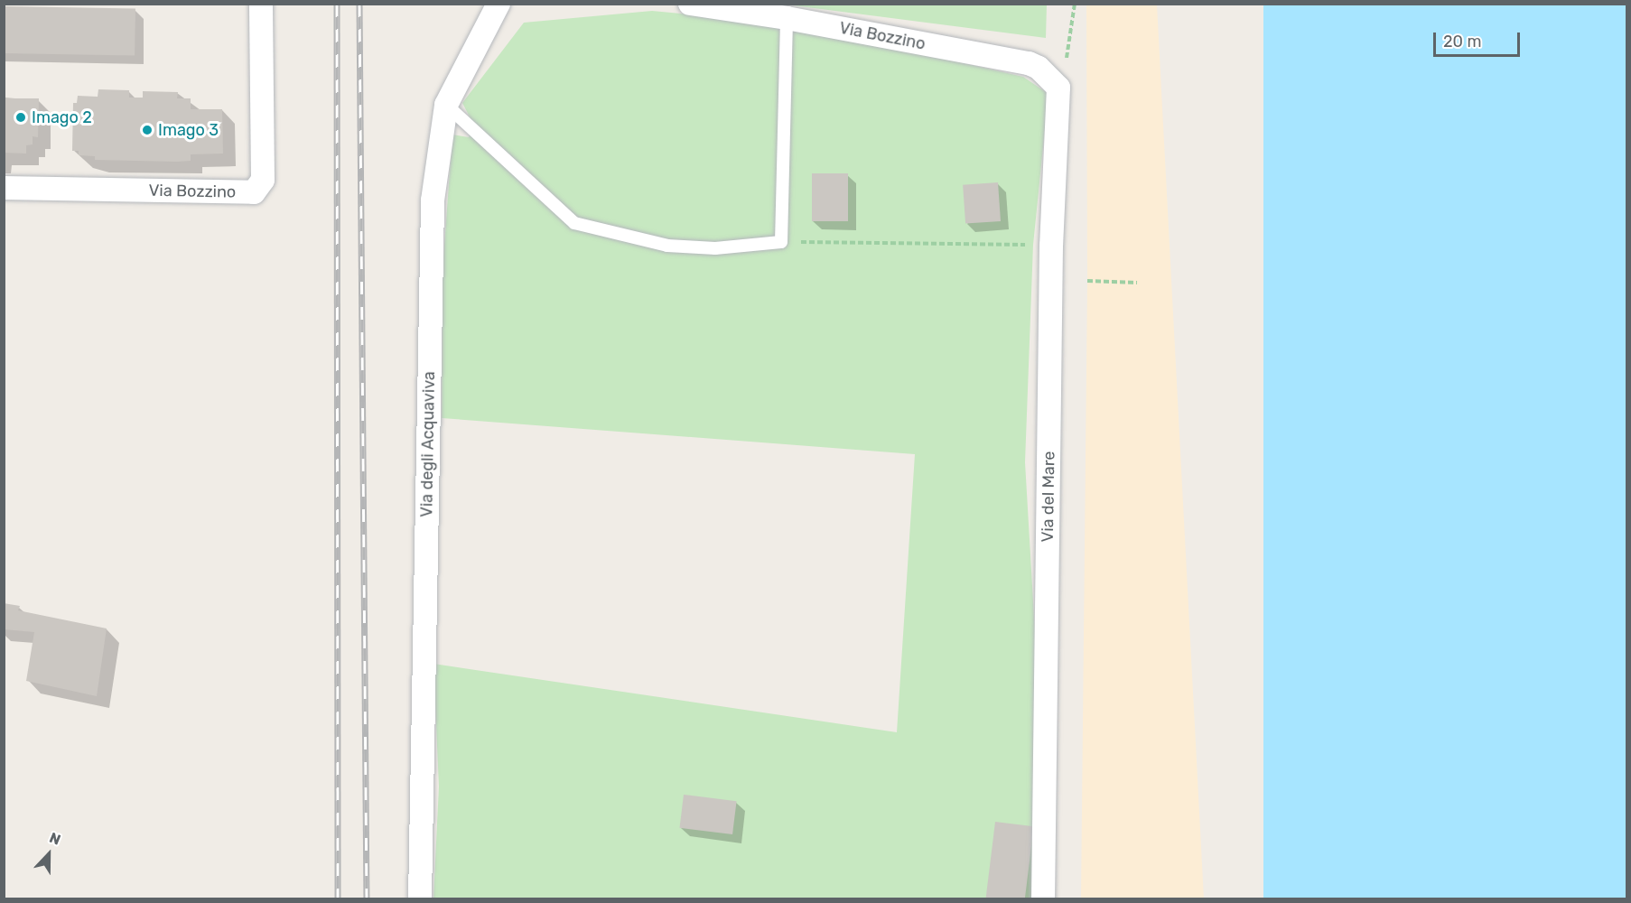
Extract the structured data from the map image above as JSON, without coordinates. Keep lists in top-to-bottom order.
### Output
{
  "streets": {
    "street": ["Via Bozzino", "Via degli Acquaviva", "Via del Mare"]
  },
  "crossings": [
    ["Via Bozzino", "Via del Mare"]
  ],
  "places": ["Imago 2", "Imago 3"],
  "scale_bar": "20 m",
  "north": "top"
}
